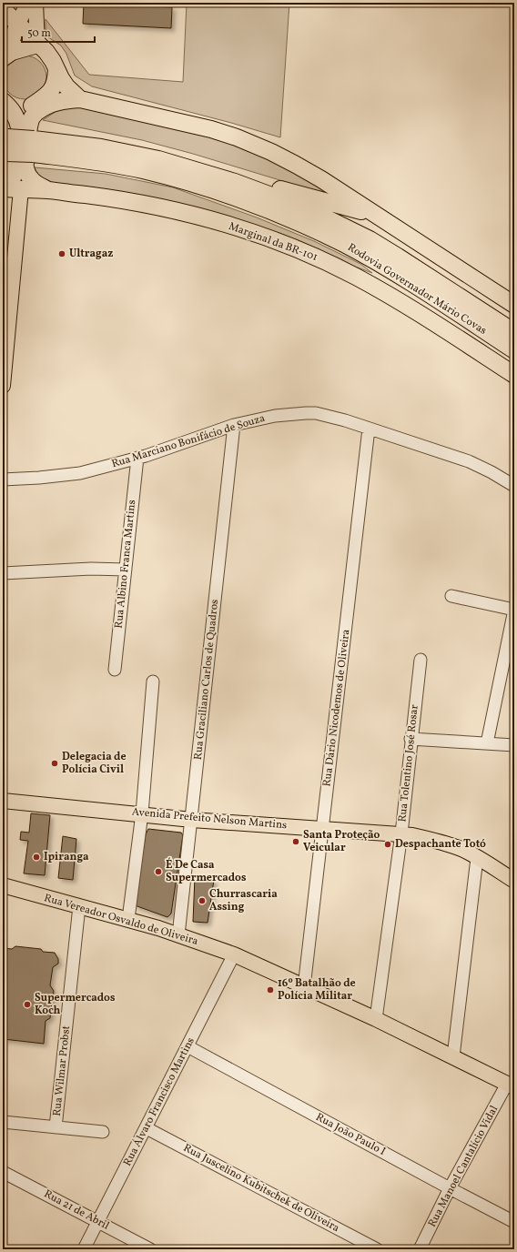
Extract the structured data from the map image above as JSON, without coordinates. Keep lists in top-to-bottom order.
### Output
{
  "streets": {
    "highway": ["Marginal da BR-101", "Rodovia Governador Mário Covas"],
    "main road": ["Avenida Prefeito Nelson Martins", "Rua Vereador Osvaldo de Oliveira"],
    "street": [
      "Rua Marciano Bonifácio de Souza",
      "Rua Albino Franca Martins",
      "Rua Graciliano Carlos de Quadros",
      "Rua Dário Nicodemos de Oliveira",
      "Rua Tolentino José Rosar",
      "Rua Wilmar Probst",
      "Rua Álvaro Francisco Martins",
      "Rua João Paulo I",
      "Rua Manoel Cantalício Vidal",
      "Rua Juscelino Kubitschek de Oliveira",
      "Rua 21 de Abril"
    ]
  },
  "crossings": [
    ["Rua Marciano Bonifácio de Souza", "Rua Albino Franca Martins"],
    ["Rua Marciano Bonifácio de Souza", "Rua Graciliano Carlos de Quadros"],
    ["Rua Marciano Bonifácio de Souza", "Rua Dário Nicodemos de Oliveira"],
    ["Rua Graciliano Carlos de Quadros", "Avenida Prefeito Nelson Martins"],
    ["Rua Graciliano Carlos de Quadros", "Rua Vereador Osvaldo de Oliveira"],
    ["Rua Dário Nicodemos de Oliveira", "Avenida Prefeito Nelson Martins"],
    ["Rua Dário Nicodemos de Oliveira", "Rua Vereador Osvaldo de Oliveira"],
    ["Rua Tolentino José Rosar", "Avenida Prefeito Nelson Martins"],
    ["Rua Tolentino José Rosar", "Rua Vereador Osvaldo de Oliveira"],
    ["Rua Vereador Osvaldo de Oliveira", "Rua Wilmar Probst"],
    ["Rua Vereador Osvaldo de Oliveira", "Rua Álvaro Francisco Martins"],
    ["Rua Vereador Osvaldo de Oliveira", "Rua Manoel Cantalício Vidal"],
    ["Rua Álvaro Francisco Martins", "Rua João Paulo I"],
    ["Rua Álvaro Francisco Martins", "Rua Juscelino Kubitschek de Oliveira"],
    ["Rua Álvaro Francisco Martins", "Rua 21 de Abril"],
    ["Rua João Paulo I", "Rua Manoel Cantalício Vidal"]
  ],
  "places": [
    "Ultragaz",
    "Delegacia de Polícia Civil",
    "Santa Proteção Veicular",
    "Despachante Totó",
    "Ipiranga",
    "É De Casa Supermercados",
    "Churrascaria Assing",
    "16º Batalhão de Polícia Militar",
    "Supermercados Koch"
  ],
  "scale_bar": "50 m"
}
